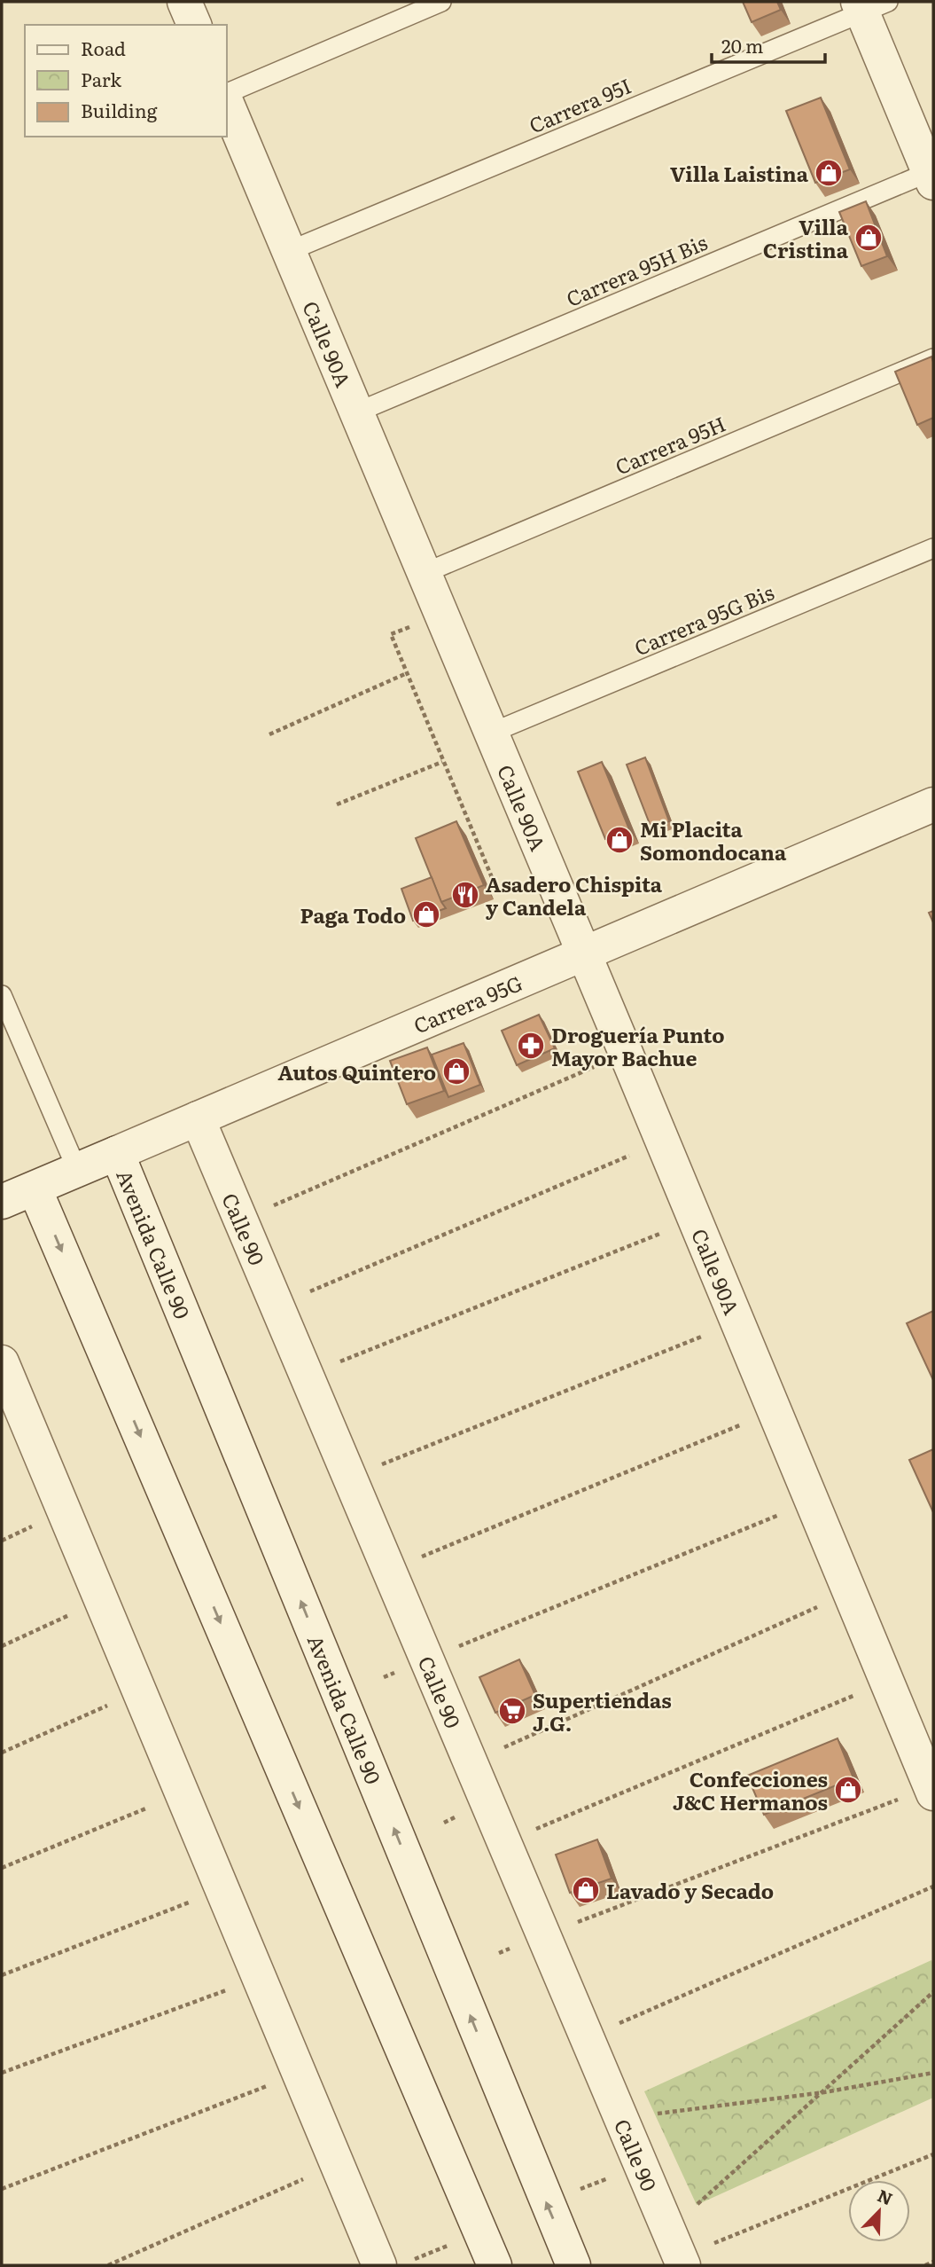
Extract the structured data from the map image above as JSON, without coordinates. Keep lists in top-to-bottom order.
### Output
{
  "streets": {
    "street": [
      "Calle 90A",
      "Carrera 95G",
      "Calle 90",
      "Avenida Calle 90"
    ],
    "lane": [
      "Carrera 95I",
      "Carrera 95H Bis",
      "Carrera 95H",
      "Carrera 95G Bis"
    ]
  },
  "crossings": [
    ["Carrera 95I", "Calle 90A"],
    ["Carrera 95H Bis", "Calle 90A"],
    ["Calle 90A", "Carrera 95H"],
    ["Calle 90A", "Carrera 95G Bis"],
    ["Calle 90A", "Carrera 95G"],
    ["Carrera 95G", "Calle 90"],
    ["Carrera 95G", "Avenida Calle 90"]
  ],
  "places": {
    "shop": [
      "Villa Laistina",
      "Villa Cristina",
      "Mi Placita Somondocana",
      "Paga Todo",
      "Autos Quintero",
      "Confecciones J&C Hermanos",
      "Lavado y Secado"
    ],
    "restaurant": ["Asadero Chispita y Candela"],
    "pharmacy": ["Droguería Punto Mayor Bachue"],
    "supermarket": ["Supertiendas J.G."]
  },
  "legend": ["Road", "Park", "Building"],
  "scale_bar": "20 m",
  "north": "top right"
}
